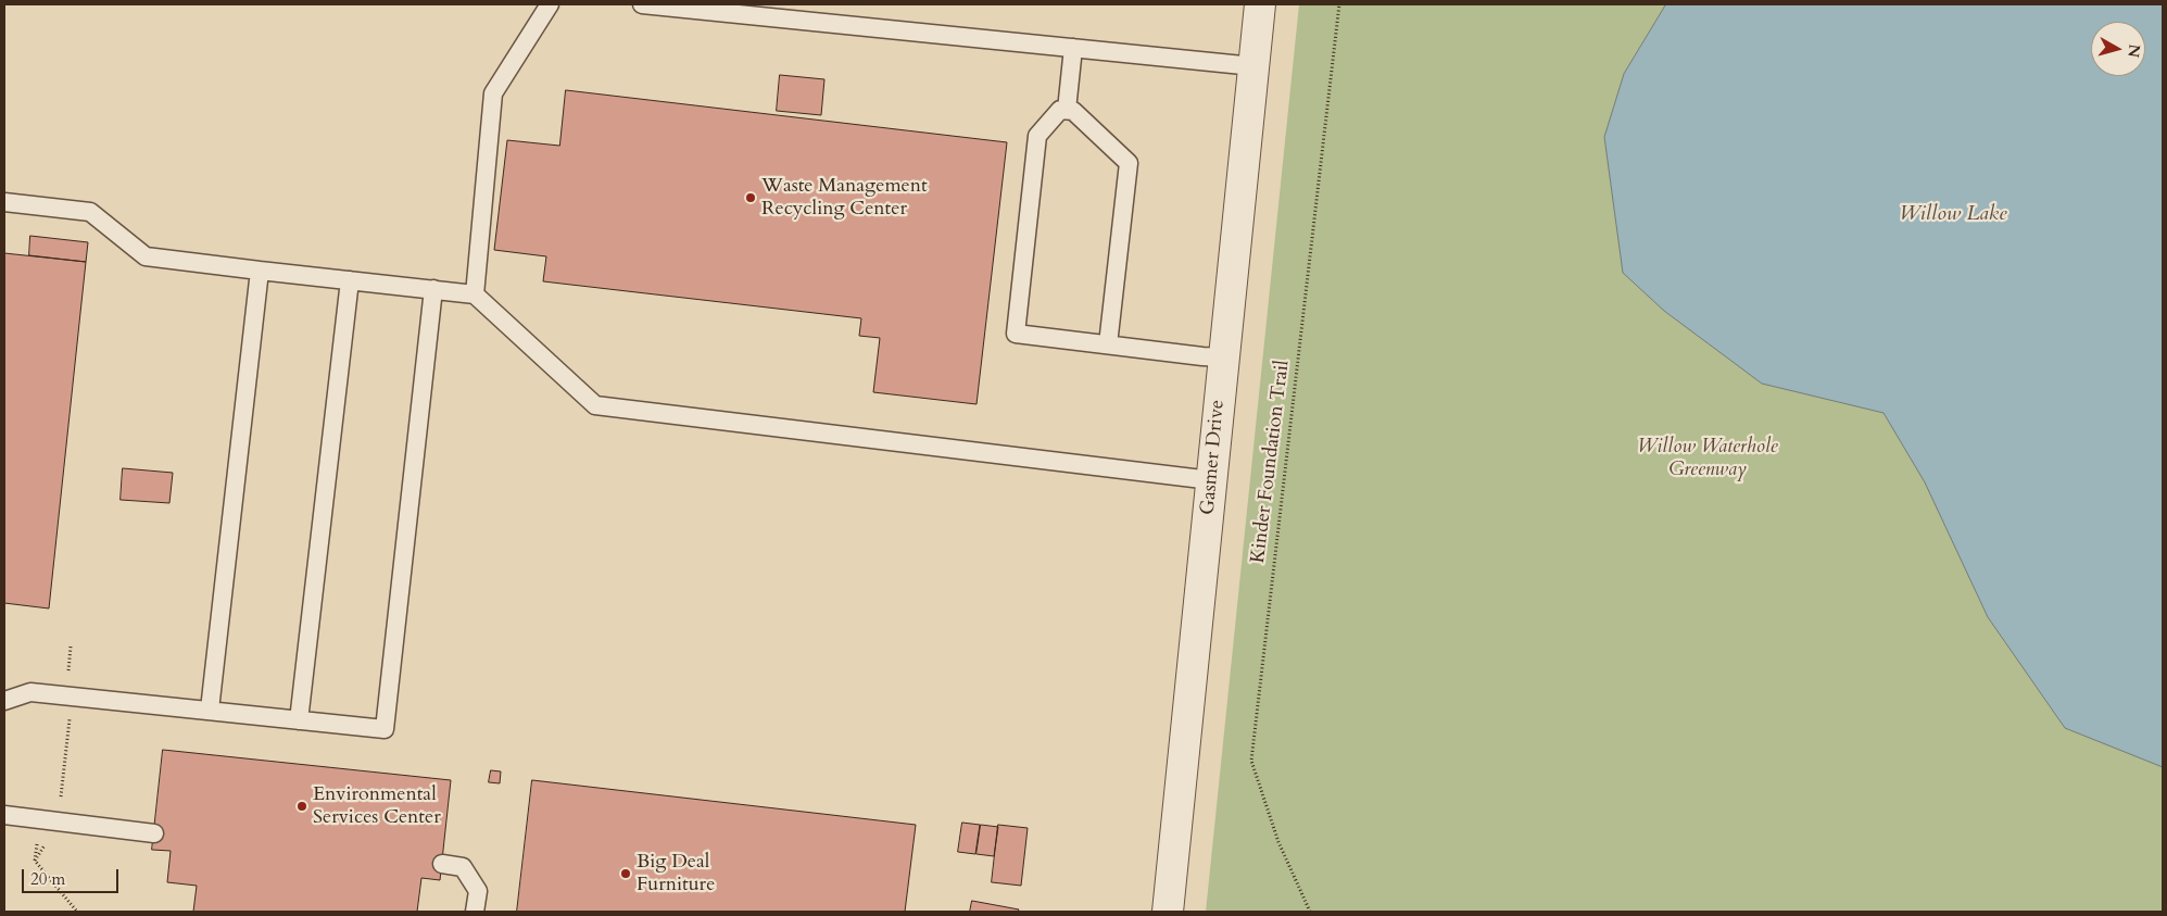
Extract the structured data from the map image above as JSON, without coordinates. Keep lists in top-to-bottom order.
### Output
{
  "streets": {
    "street": ["Gasmer Drive"],
    "path": ["Kinder Foundation Trail"]
  },
  "water": ["Willow Lake"],
  "parks": ["Willow Waterhole Greenway"],
  "places": ["Waste Management Recycling Center", "Environmental Services Center", "Big Deal Furniture"],
  "scale_bar": "20 m",
  "north": "right"
}
